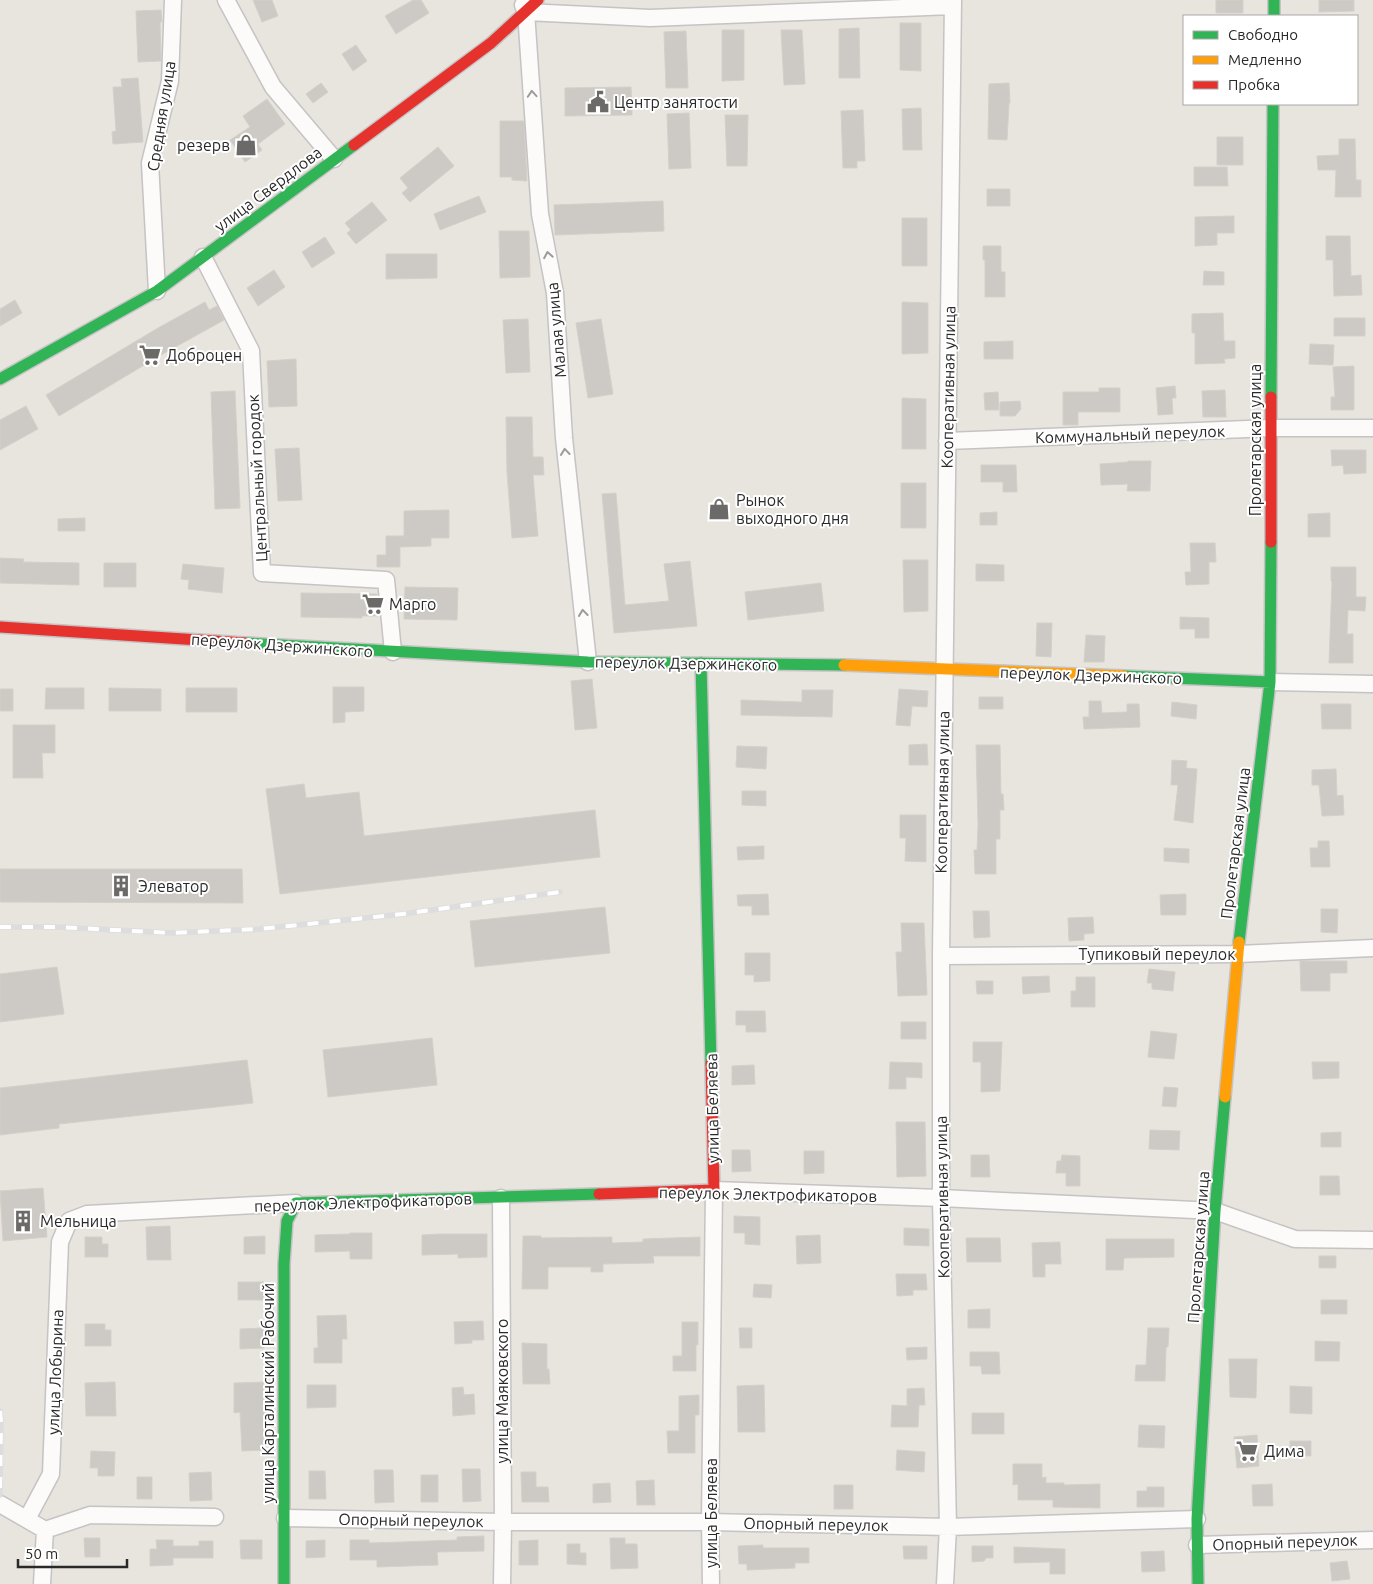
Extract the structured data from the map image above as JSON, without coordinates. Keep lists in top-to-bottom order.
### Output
{
  "streets": {
    "street": [
      "Средняя улица",
      "улица Свердлова",
      "Малая улица",
      "Кооперативная улица",
      "Коммунальный переулок",
      "Пролетарская улица",
      "Центральный городок",
      "переулок Дзержинского",
      "Тупиковый переулок",
      "улица Беляева",
      "переулок Электрофикаторов",
      "улица Лобырина",
      "улица Маяковского",
      "улица Карталинский Рабочий",
      "Опорный переулок"
    ]
  },
  "crossings": [
    ["Средняя улица", "улица Свердлова"],
    ["улица Свердлова", "Малая улица"],
    ["улица Свердлова", "Центральный городок"],
    ["Малая улица", "переулок Дзержинского"],
    ["Кооперативная улица", "Коммунальный переулок"],
    ["Кооперативная улица", "переулок Дзержинского"],
    ["Кооперативная улица", "Тупиковый переулок"],
    ["Кооперативная улица", "переулок Электрофикаторов"],
    ["Кооперативная улица", "Опорный переулок"],
    ["Коммунальный переулок", "Пролетарская улица"],
    ["Пролетарская улица", "переулок Дзержинского"],
    ["Пролетарская улица", "Тупиковый переулок"],
    ["Пролетарская улица", "переулок Электрофикаторов"],
    ["Пролетарская улица", "Опорный переулок"],
    ["Центральный городок", "переулок Дзержинского"],
    ["переулок Дзержинского", "улица Беляева"],
    ["улица Беляева", "переулок Электрофикаторов"],
    ["улица Беляева", "Опорный переулок"],
    ["переулок Электрофикаторов", "улица Лобырина"],
    ["переулок Электрофикаторов", "улица Маяковского"],
    ["переулок Электрофикаторов", "улица Карталинский Рабочий"],
    ["улица Маяковского", "Опорный переулок"],
    ["улица Карталинский Рабочий", "Опорный переулок"]
  ],
  "one_way": ["Малая улица"],
  "places": {
    "public building": ["Центр занятости"],
    "shop": ["резерв", "Рынок выходного дня"],
    "supermarket": ["Доброцен", "Марго", "Дима"],
    "building": ["Элеватор", "Мельница"]
  },
  "legend": ["Свободно", "Медленно", "Пробка"],
  "scale_bar": "50 m"
}
